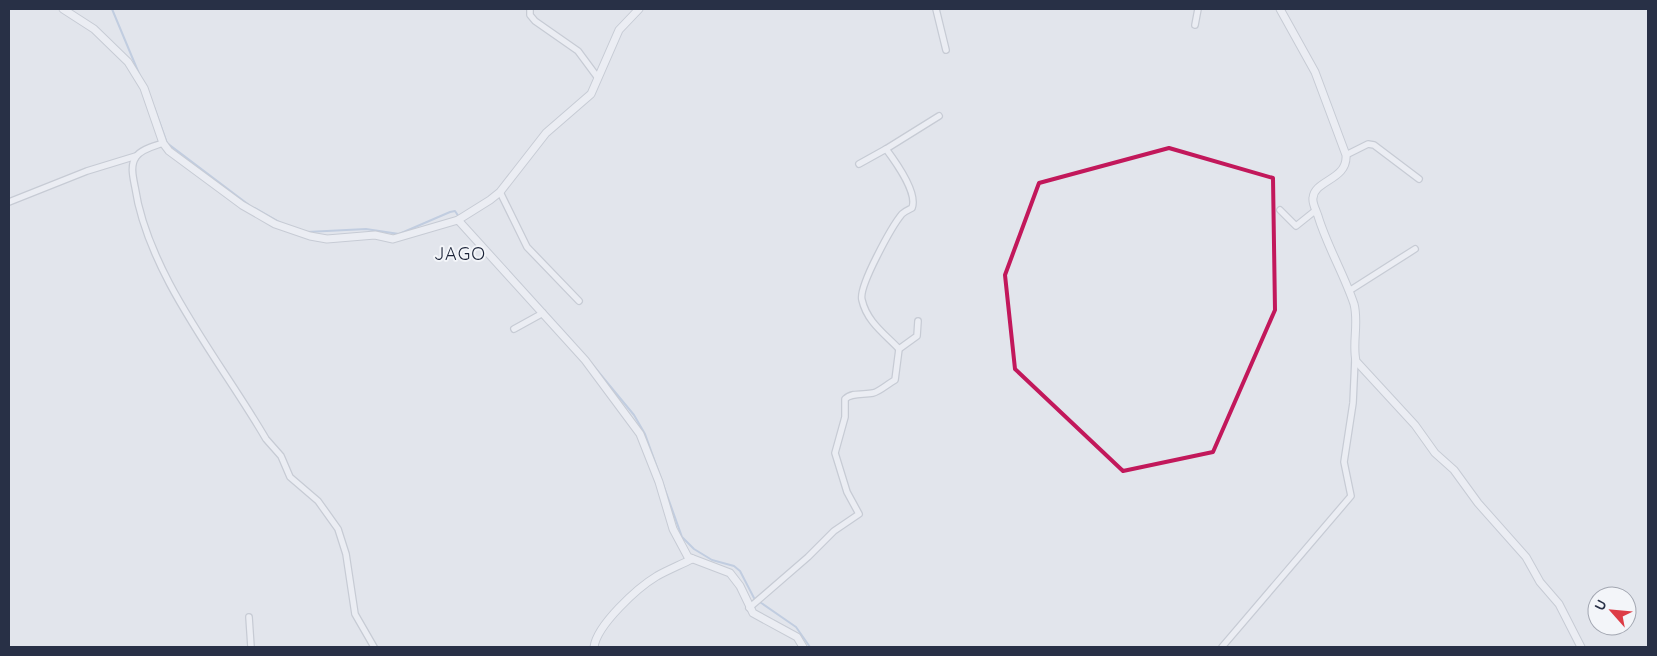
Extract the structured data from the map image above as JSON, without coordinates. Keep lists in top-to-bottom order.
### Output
{
  "districts": ["JAGO"],
  "north": "top left"
}
